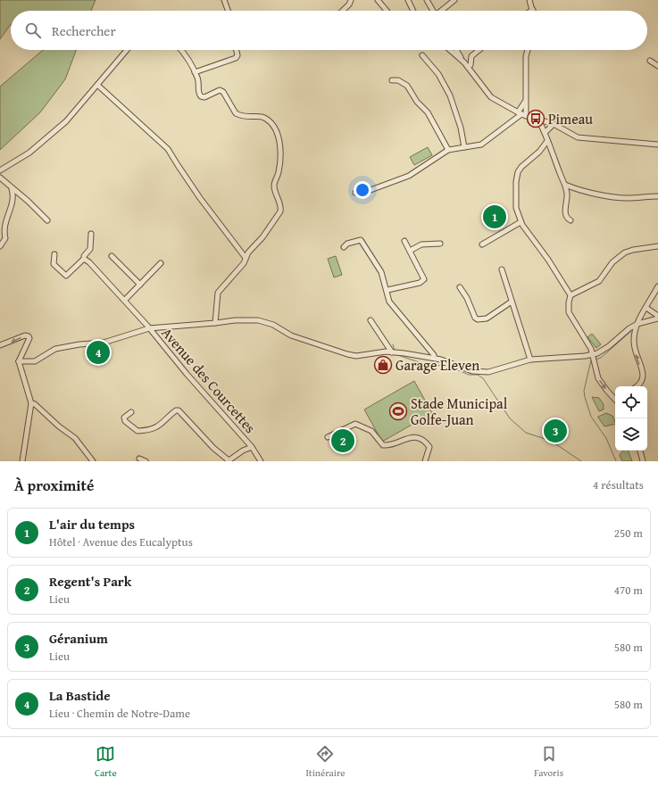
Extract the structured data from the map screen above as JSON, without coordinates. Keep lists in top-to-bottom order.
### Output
{
  "streets": {
    "street": ["Avenue des Courcettes"]
  },
  "places": {
    "bus stop": ["Pimeau"],
    "shop": ["Garage Eleven"],
    "sports": ["Stade Municipal Golfe-Juan"]
  },
  "page": {
    "search": "Rechercher",
    "pins": [
      "1",
      "4",
      "3",
      "2"
    ],
    "heading": ["À proximité", "4 résultats"],
    "list": [
      {
        "mark": "1",
        "name": "L'air du temps",
        "note": "Hôtel · Avenue des Eucalyptus",
        "value": "250 m"
      },
      {
        "mark": "2",
        "name": "Regent's Park",
        "note": "Lieu",
        "value": "470 m"
      },
      {
        "mark": "3",
        "name": "Géranium",
        "note": "Lieu",
        "value": "580 m"
      },
      {
        "mark": "4",
        "name": "La Bastide",
        "note": "Lieu · Chemin de Notre-Dame",
        "value": "580 m"
      }
    ],
    "nav": ["Carte", "Itinéraire", "Favoris"]
  }
}
